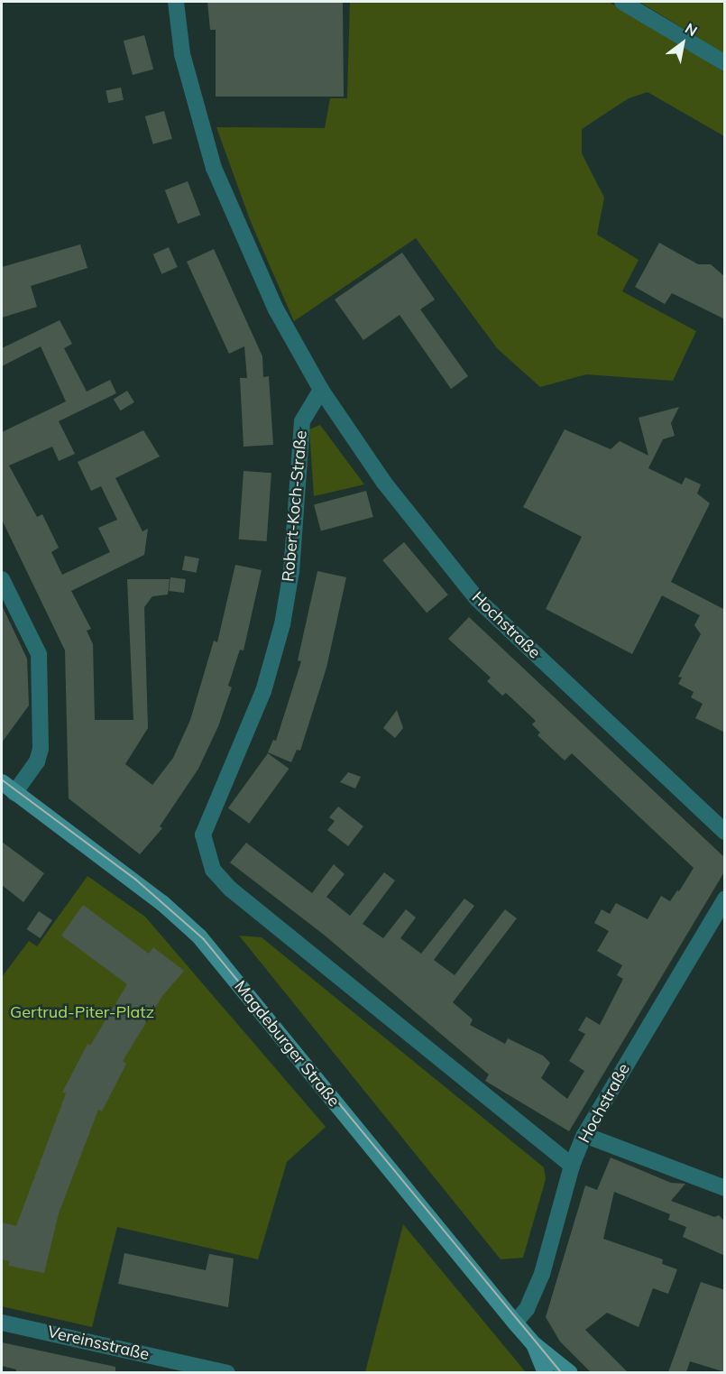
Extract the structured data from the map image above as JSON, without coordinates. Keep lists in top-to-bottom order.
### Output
{
  "streets": {
    "street": [
      "Robert-Koch-Straße",
      "Hochstraße",
      "Magdeburger Straße",
      "Vereinsstraße"
    ]
  },
  "crossings": [
    ["Robert-Koch-Straße", "Hochstraße"],
    ["Hochstraße", "Magdeburger Straße"]
  ],
  "parks": ["Gertrud-Piter-Platz"],
  "north": "top right"
}
